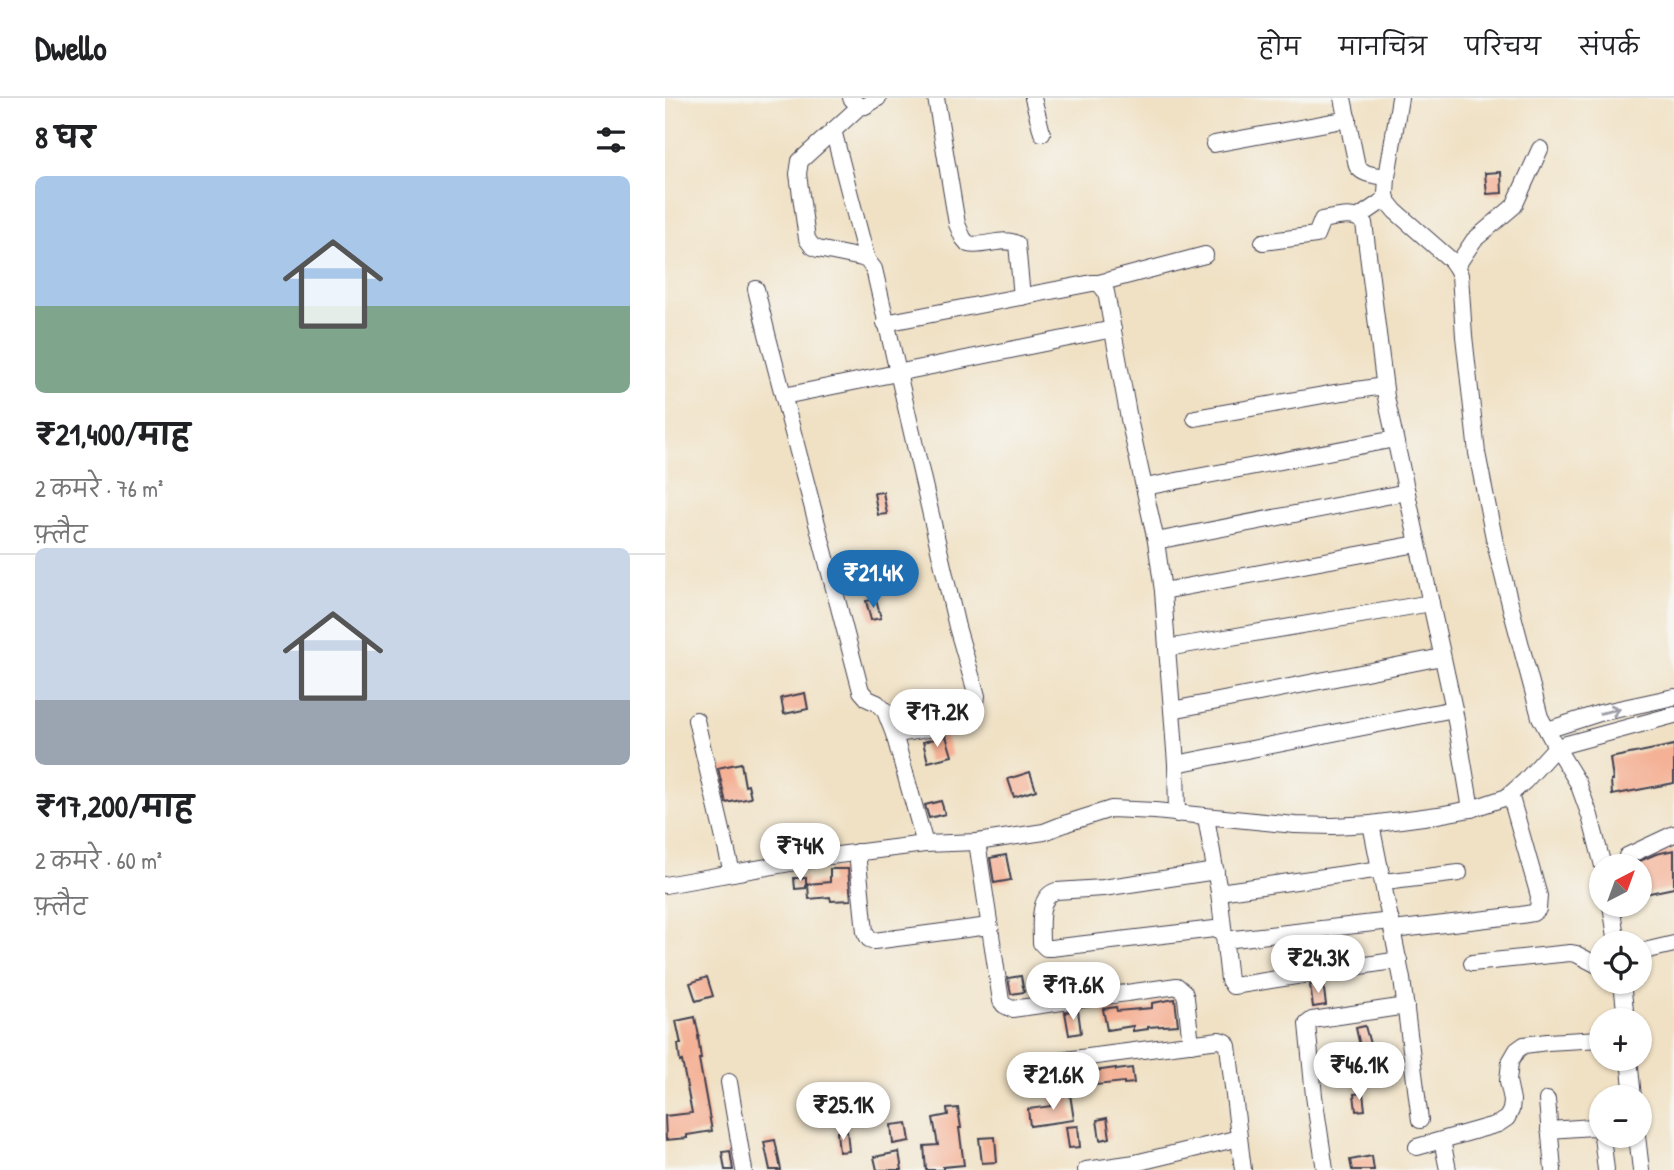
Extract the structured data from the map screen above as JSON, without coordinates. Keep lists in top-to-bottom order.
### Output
{
  "north": "top right",
  "page": {
    "header": "Dwello",
    "nav": [
      "होम",
      "मानचित्र",
      "परिचय",
      "संपर्क"
    ],
    "heading": "8 घर",
    "list": [
      {
        "name": "₹21,400/माह",
        "note": "2 कमरे · 76 m² · फ़्लैट"
      },
      {
        "name": "₹17,200/माह",
        "note": "2 कमरे · 60 m² · फ़्लैट"
      }
    ],
    "price": [
      "₹21.4K",
      "₹17.2K",
      "₹74K",
      "₹24.3K",
      "₹17.6K",
      "₹46.1K",
      "₹21.6K",
      "₹25.1K"
    ],
    "map_buttons": ["+", "−"]
  }
}
